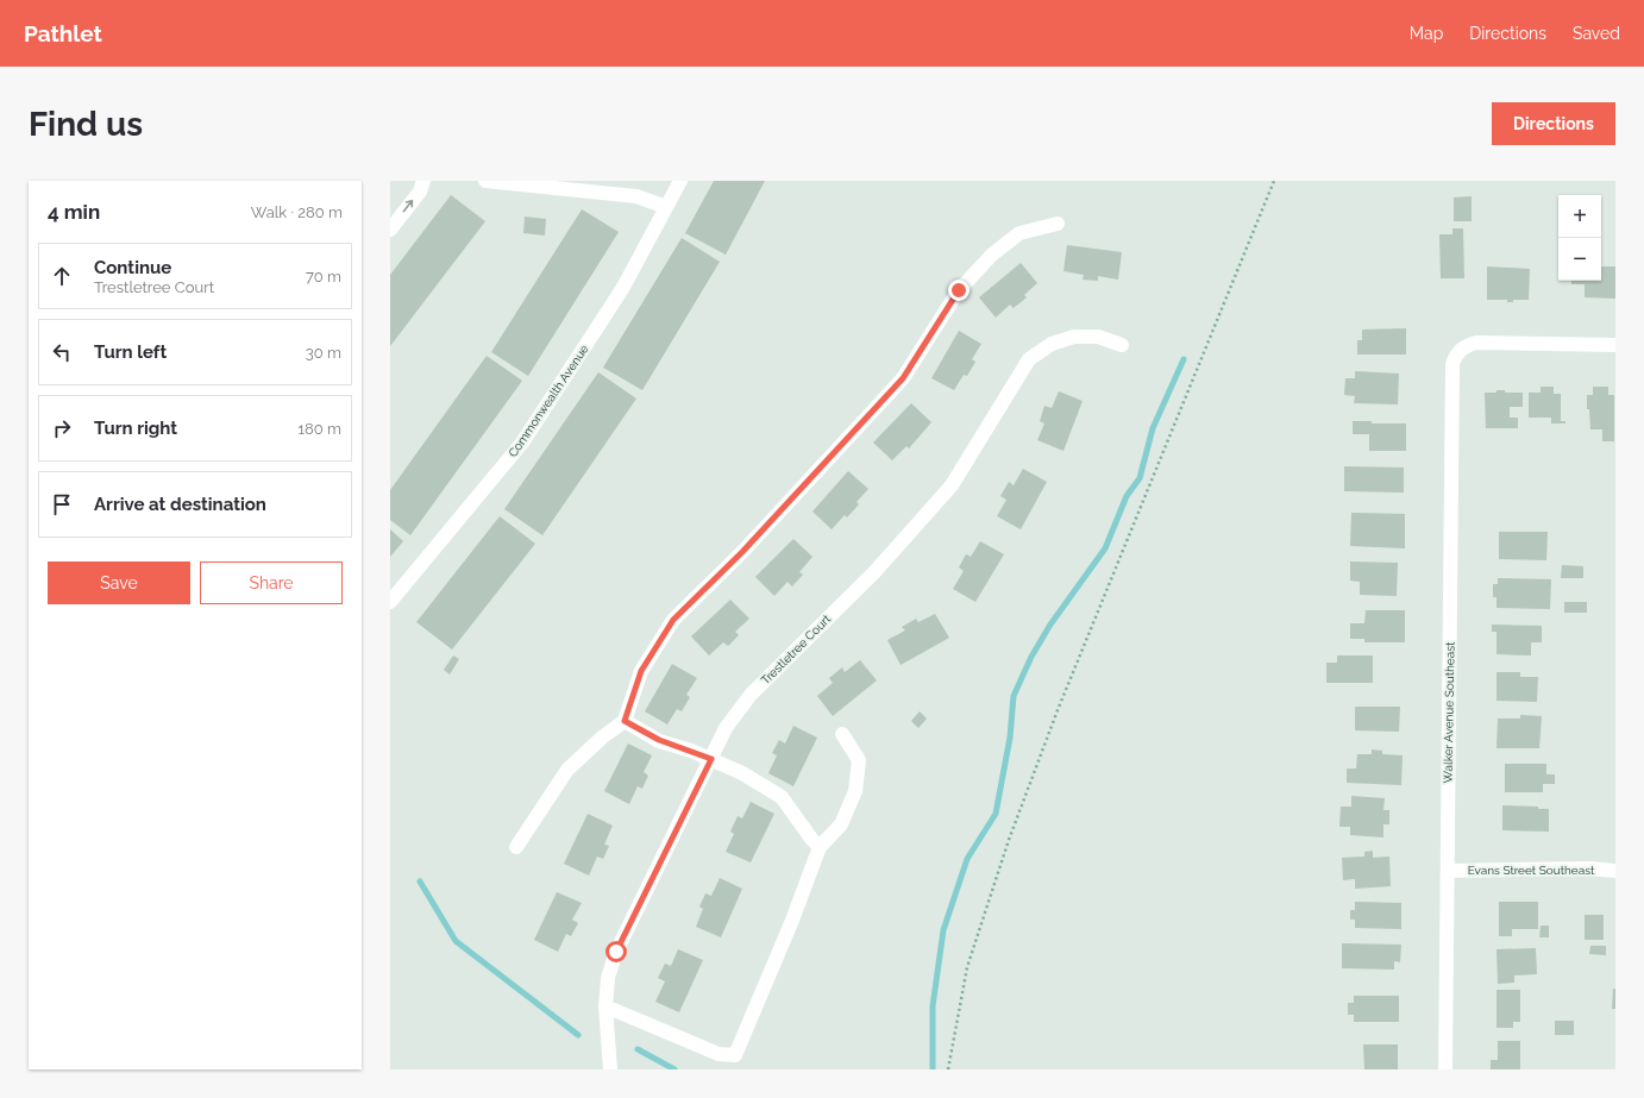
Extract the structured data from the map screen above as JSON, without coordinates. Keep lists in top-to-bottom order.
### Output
{
  "streets": {
    "street": [
      "Commonwealth Avenue",
      "Trestletree Court",
      "Walker Avenue Southeast",
      "Evans Street Southeast"
    ]
  },
  "crossings": [
    ["Walker Avenue Southeast", "Evans Street Southeast"]
  ],
  "page": {
    "header": "Pathlet",
    "nav": ["Map", "Directions", "Saved"],
    "buttons": [
      "Directions",
      ["Save", "Share"]
    ],
    "title": "Find us",
    "heading": ["4 min", "Walk · 280 m"],
    "map_buttons": ["+", "−"],
    "list": [
      ["Continue", "Trestletree Court", "70 m"],
      ["Turn left", "30 m"],
      ["Turn right", "180 m"],
      "Arrive at destination"
    ]
  }
}
